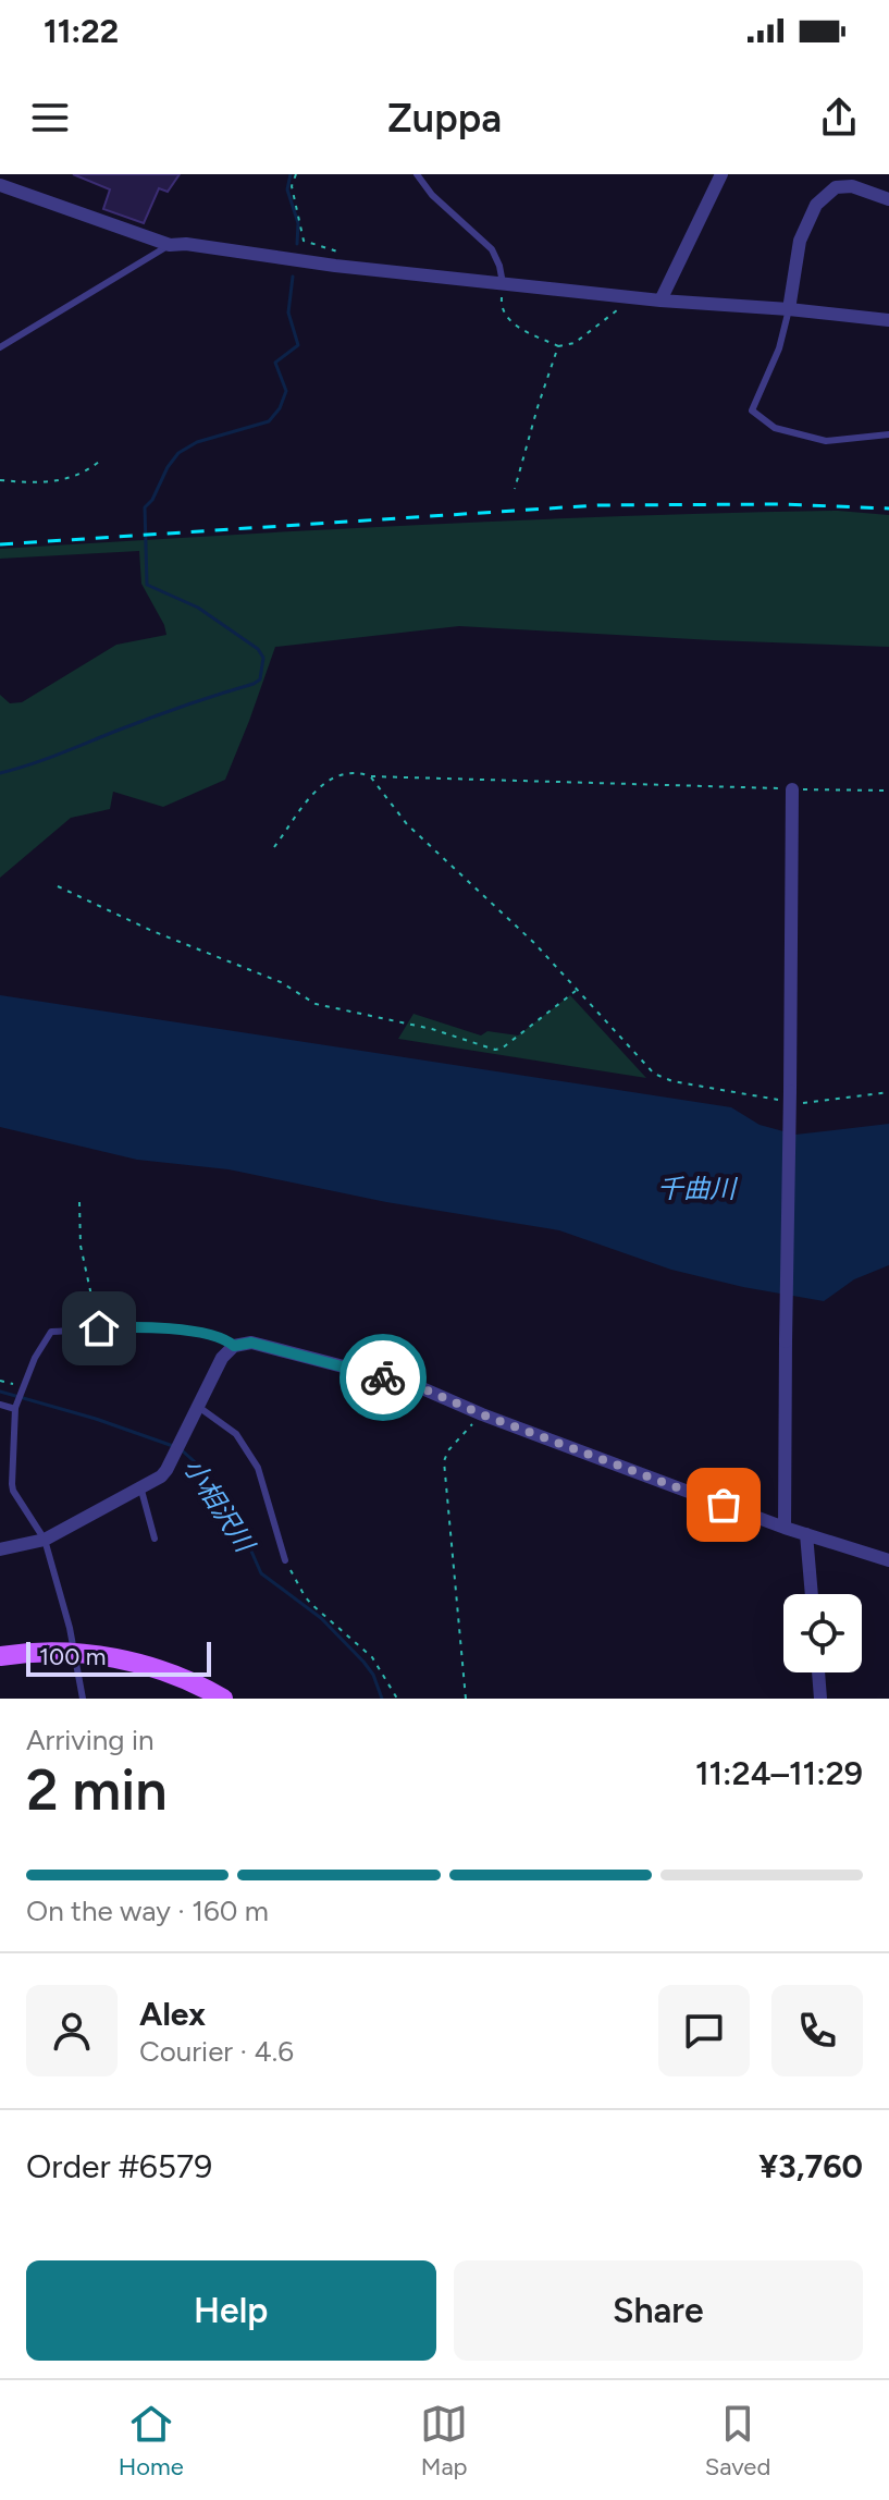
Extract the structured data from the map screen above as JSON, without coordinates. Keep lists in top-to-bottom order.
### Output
{
  "water": ["千曲川", "小相沢川"],
  "scale_bar": "100 m",
  "page": {
    "status": "11:22",
    "header": "Zuppa",
    "scale": "100 m",
    "heading": ["2 min", "Arriving in", "11:24–11:29"],
    "panel": [
      "Alex",
      "Courier · 4.6",
      "Order #6579",
      "¥3,760"
    ],
    "bar": "On the way · 160 m",
    "buttons": ["Help", "Share"],
    "tabs": ["Home", "Map", "Saved"]
  }
}
